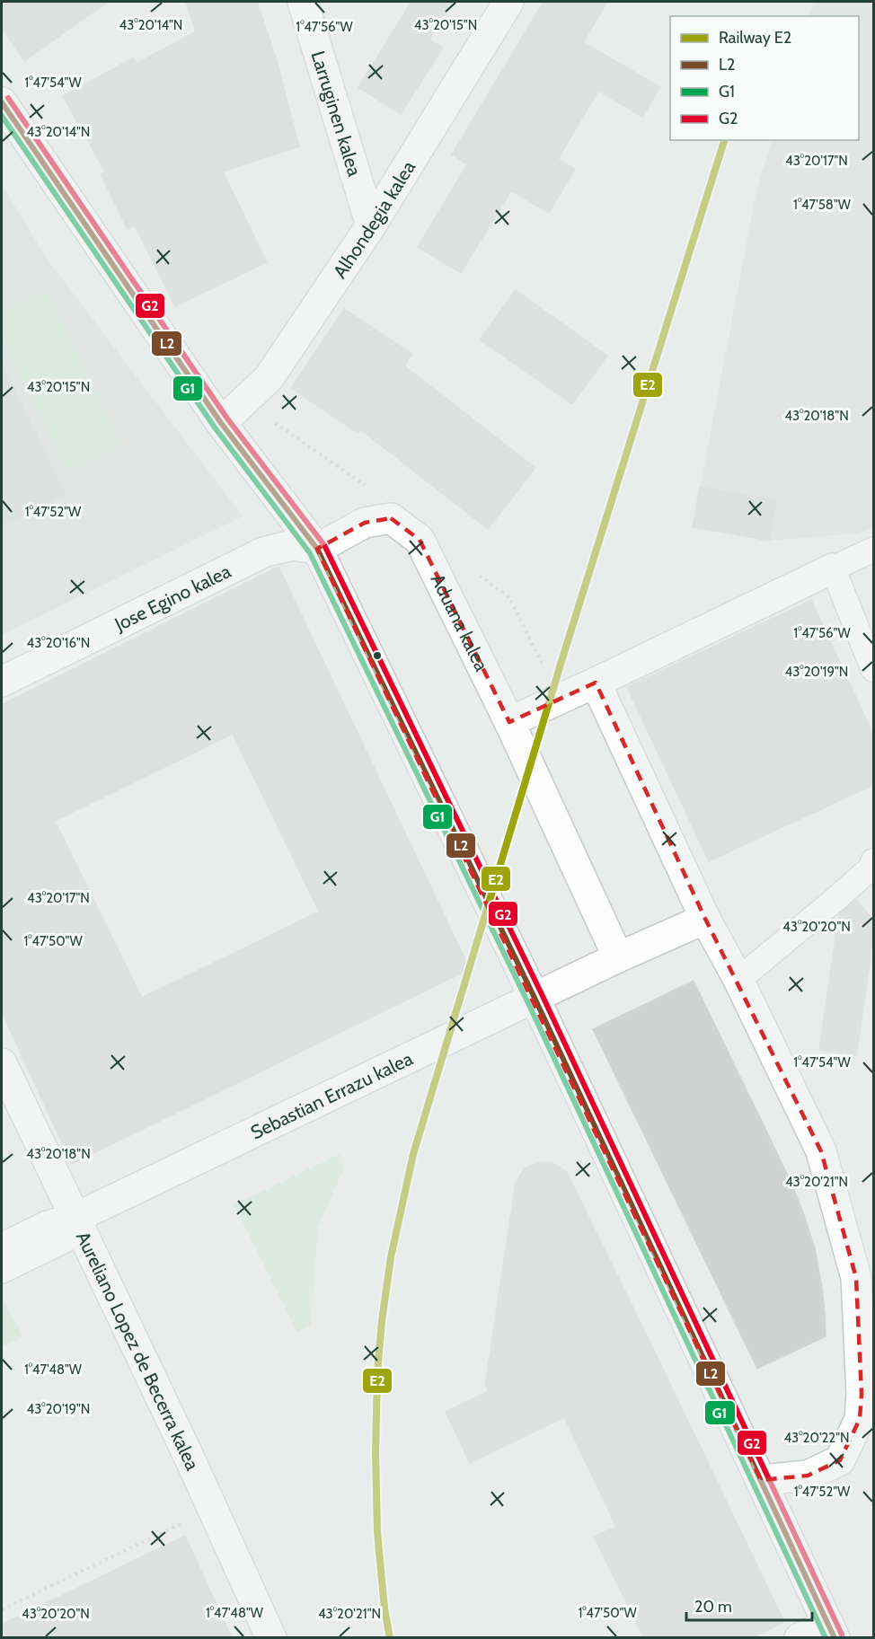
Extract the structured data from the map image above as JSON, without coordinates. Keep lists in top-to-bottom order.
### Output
{
  "streets": {
    "street": [
      "Larruginen kalea",
      "Alhondegia kalea",
      "Jose Egino kalea",
      "Aduana kalea",
      "Sebastian Errazu kalea",
      "Aureliano Lopez de Becerra kalea"
    ]
  },
  "crossings": [
    ["Larruginen kalea", "Alhondegia kalea"],
    ["Jose Egino kalea", "Aduana kalea"],
    ["Aduana kalea", "Sebastian Errazu kalea"],
    ["Sebastian Errazu kalea", "Aureliano Lopez de Becerra kalea"]
  ],
  "lines": [
    "transit line G2",
    "transit line L2",
    "transit line G1",
    "rail line E2"
  ],
  "legend": [
    "Railway E2",
    "L2",
    "G1",
    "G2"
  ],
  "scale_bar": "20 m",
  "coordinates": [
    "43°20'14\"N",
    "43°20'15\"N",
    "1°47'56\"W",
    "1°47'54\"W",
    "43°20'17\"N",
    "1°47'58\"W",
    "43°20'18\"N",
    "1°47'52\"W",
    "43°20'16\"N",
    "43°20'19\"N",
    "43°20'20\"N",
    "1°47'50\"W",
    "43°20'21\"N",
    "1°47'48\"W",
    "43°20'22\"N"
  ]
}
